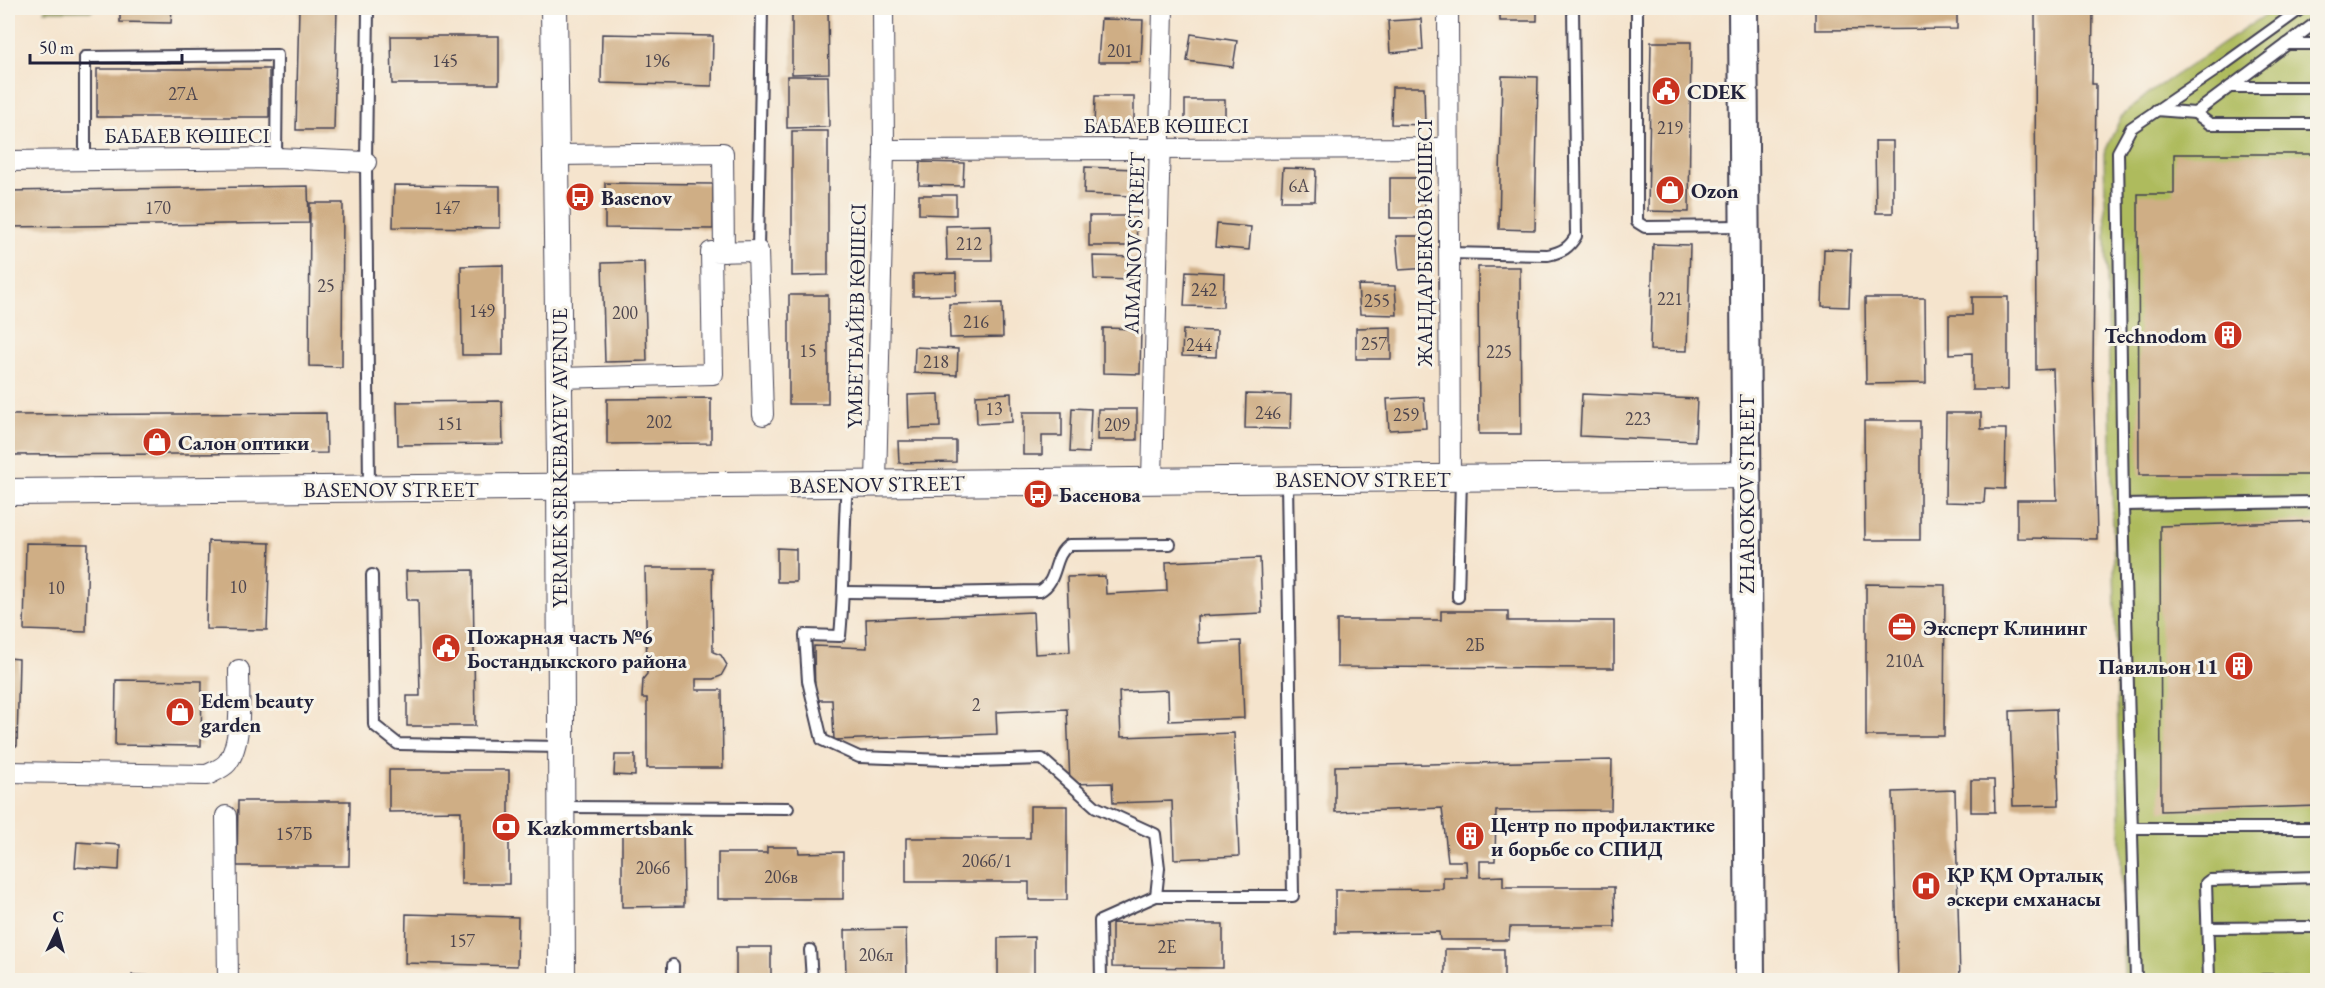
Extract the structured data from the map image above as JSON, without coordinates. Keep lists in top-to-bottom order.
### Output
{
  "streets": {
    "main road": ["ZHAROKOV STREET"],
    "street": [
      "БАБАЕВ КӨШЕСІ",
      "AIMANOV STREET",
      "ЖАНДАРБЕКОВ КӨШЕСІ",
      "ҮМБЕТБАЙЕВ КӨШЕСІ",
      "YERMEK SERKEBAYEV AVENUE",
      "BASENOV STREET"
    ]
  },
  "crossings": [
    ["БАБАЕВ КӨШЕСІ", "AIMANOV STREET"],
    ["БАБАЕВ КӨШЕСІ", "ЖАНДАРБЕКОВ КӨШЕСІ"],
    ["БАБАЕВ КӨШЕСІ", "ҮМБЕТБАЙЕВ КӨШЕСІ"],
    ["AIMANOV STREET", "BASENOV STREET"],
    ["ЖАНДАРБЕКОВ КӨШЕСІ", "BASENOV STREET"],
    ["ҮМБЕТБАЙЕВ КӨШЕСІ", "BASENOV STREET"],
    ["YERMEK SERKEBAYEV AVENUE", "BASENOV STREET"],
    ["BASENOV STREET", "ZHAROKOV STREET"]
  ],
  "places": {
    "public building": ["CDEK", "Пожарная часть №6 Бостандыкского района"],
    "shop": ["Ozon", "Салон оптики", "Edem beauty garden"],
    "bus stop": ["Basenov", "Басенова"],
    "building": ["Technodom", "Павильон 11", "Центр по профилактике и борьбе со СПИД"],
    "office": ["Эксперт Клининг"],
    "bank": ["Kazkommertsbank"],
    "hospital": ["ҚР ҚМ Орталық әскери емханасы"]
  },
  "house_numbers": [
    "201",
    "145",
    "196",
    "27А",
    "219",
    "6А",
    "170",
    "147",
    "212",
    "25",
    "242",
    "221",
    "255",
    "149",
    "200",
    "216",
    "257",
    "244",
    "15",
    "225",
    "218",
    "13",
    "246",
    "259",
    "223",
    "202",
    "151",
    "209",
    "10",
    "10",
    "2Б",
    "210А",
    "2",
    "157Б",
    "206б/1",
    "206б",
    "206в",
    "157",
    "2Е",
    "206л"
  ],
  "scale_bar": "50 m",
  "north": "top"
}
